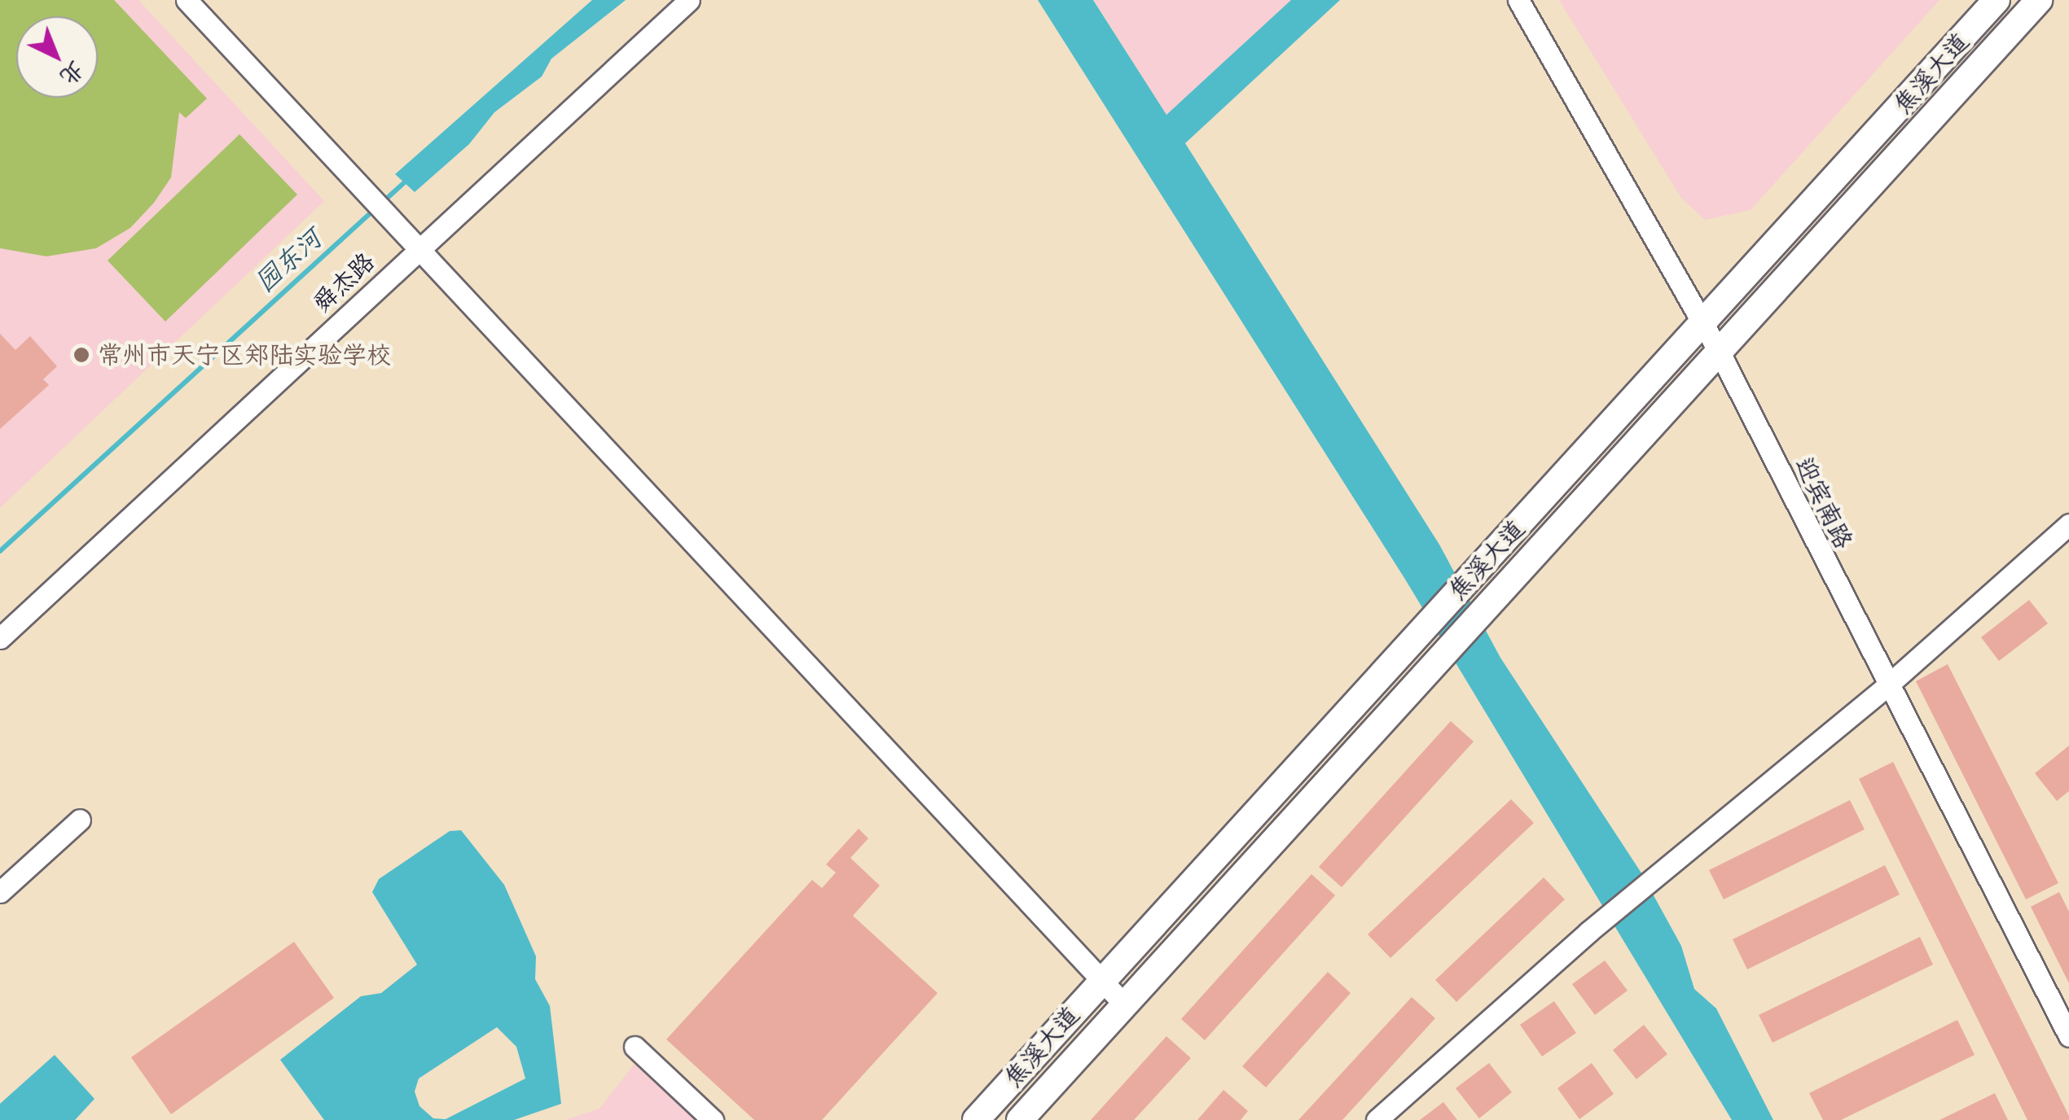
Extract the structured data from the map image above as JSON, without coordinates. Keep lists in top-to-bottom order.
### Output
{
  "streets": {
    "main road": ["焦溪大道"],
    "street": ["舜杰路", "迎宾南路"]
  },
  "crossings": [
    ["焦溪大道", "迎宾南路"]
  ],
  "water": ["园东河"],
  "places": ["常州市天宁区郑陆实验学校"],
  "north": "bottom right"
}
